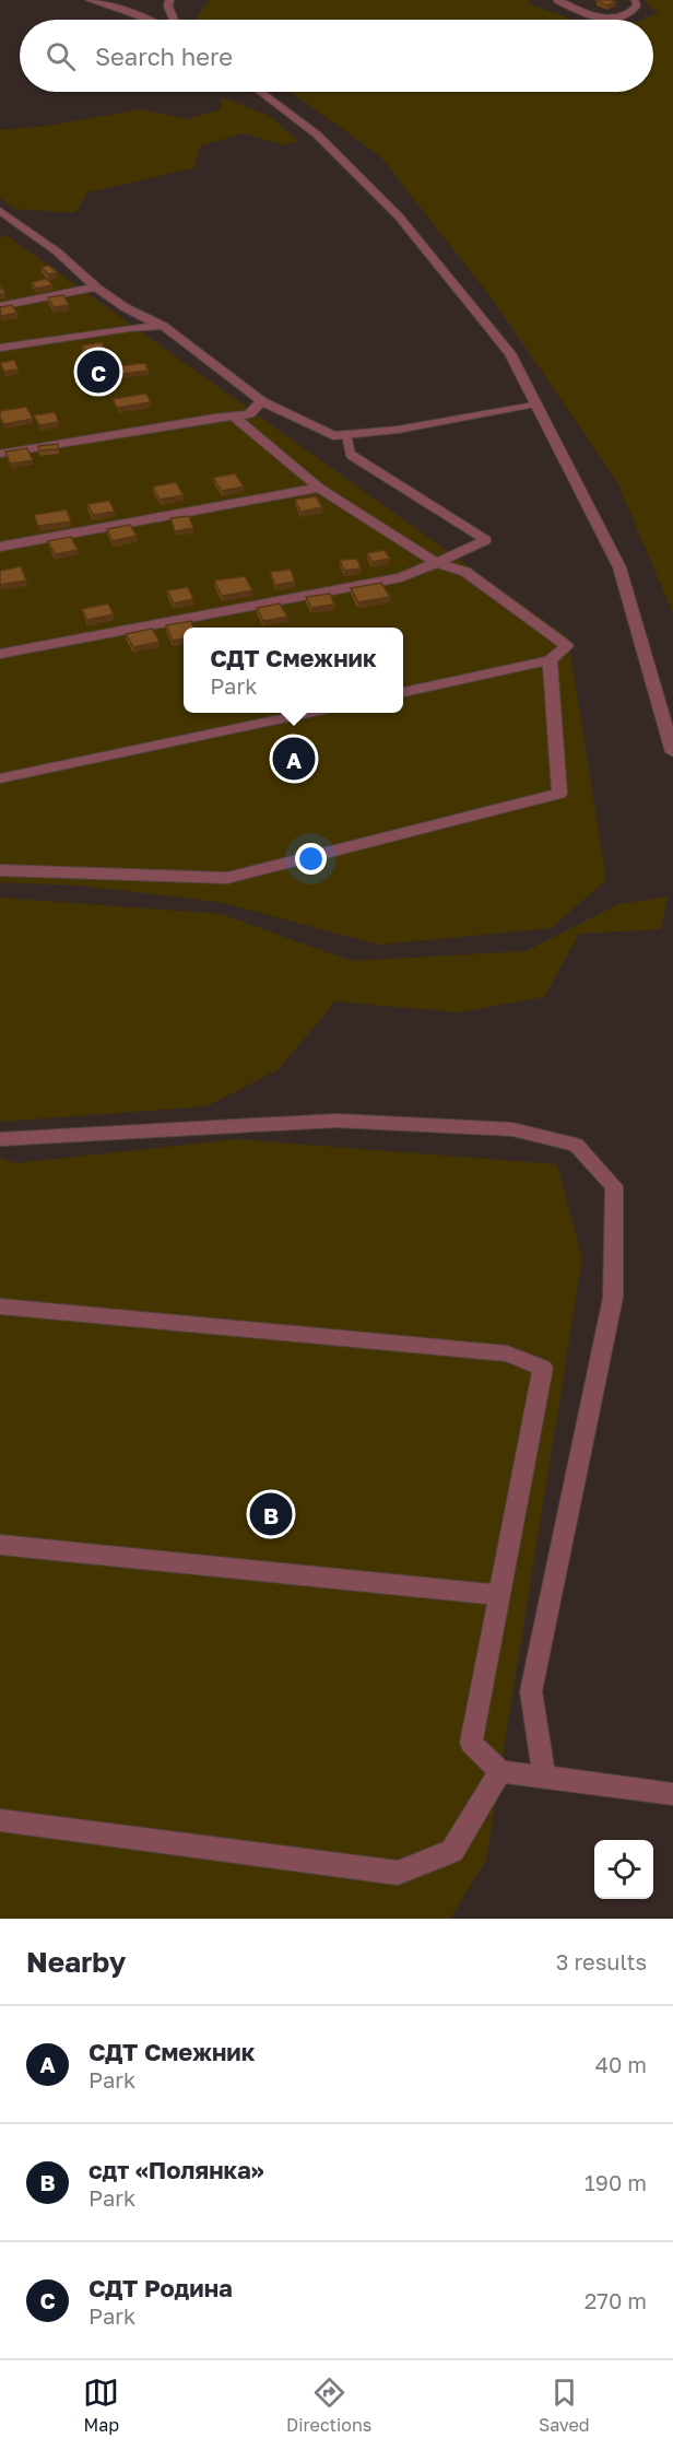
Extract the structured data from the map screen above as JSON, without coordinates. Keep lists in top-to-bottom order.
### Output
{
  "page": {
    "search": "Search here",
    "pins": ["C", "A", "B"],
    "popup": ["СДТ Смежник", "Park"],
    "heading": ["Nearby", "3 results"],
    "list": [
      {
        "mark": "A",
        "name": "СДТ Смежник",
        "note": "Park",
        "value": "40 m"
      },
      {
        "mark": "B",
        "name": "сдт «Полянка»",
        "note": "Park",
        "value": "190 m"
      },
      {
        "mark": "C",
        "name": "СДТ Родина",
        "note": "Park",
        "value": "270 m"
      }
    ],
    "nav": ["Map", "Directions", "Saved"]
  }
}
